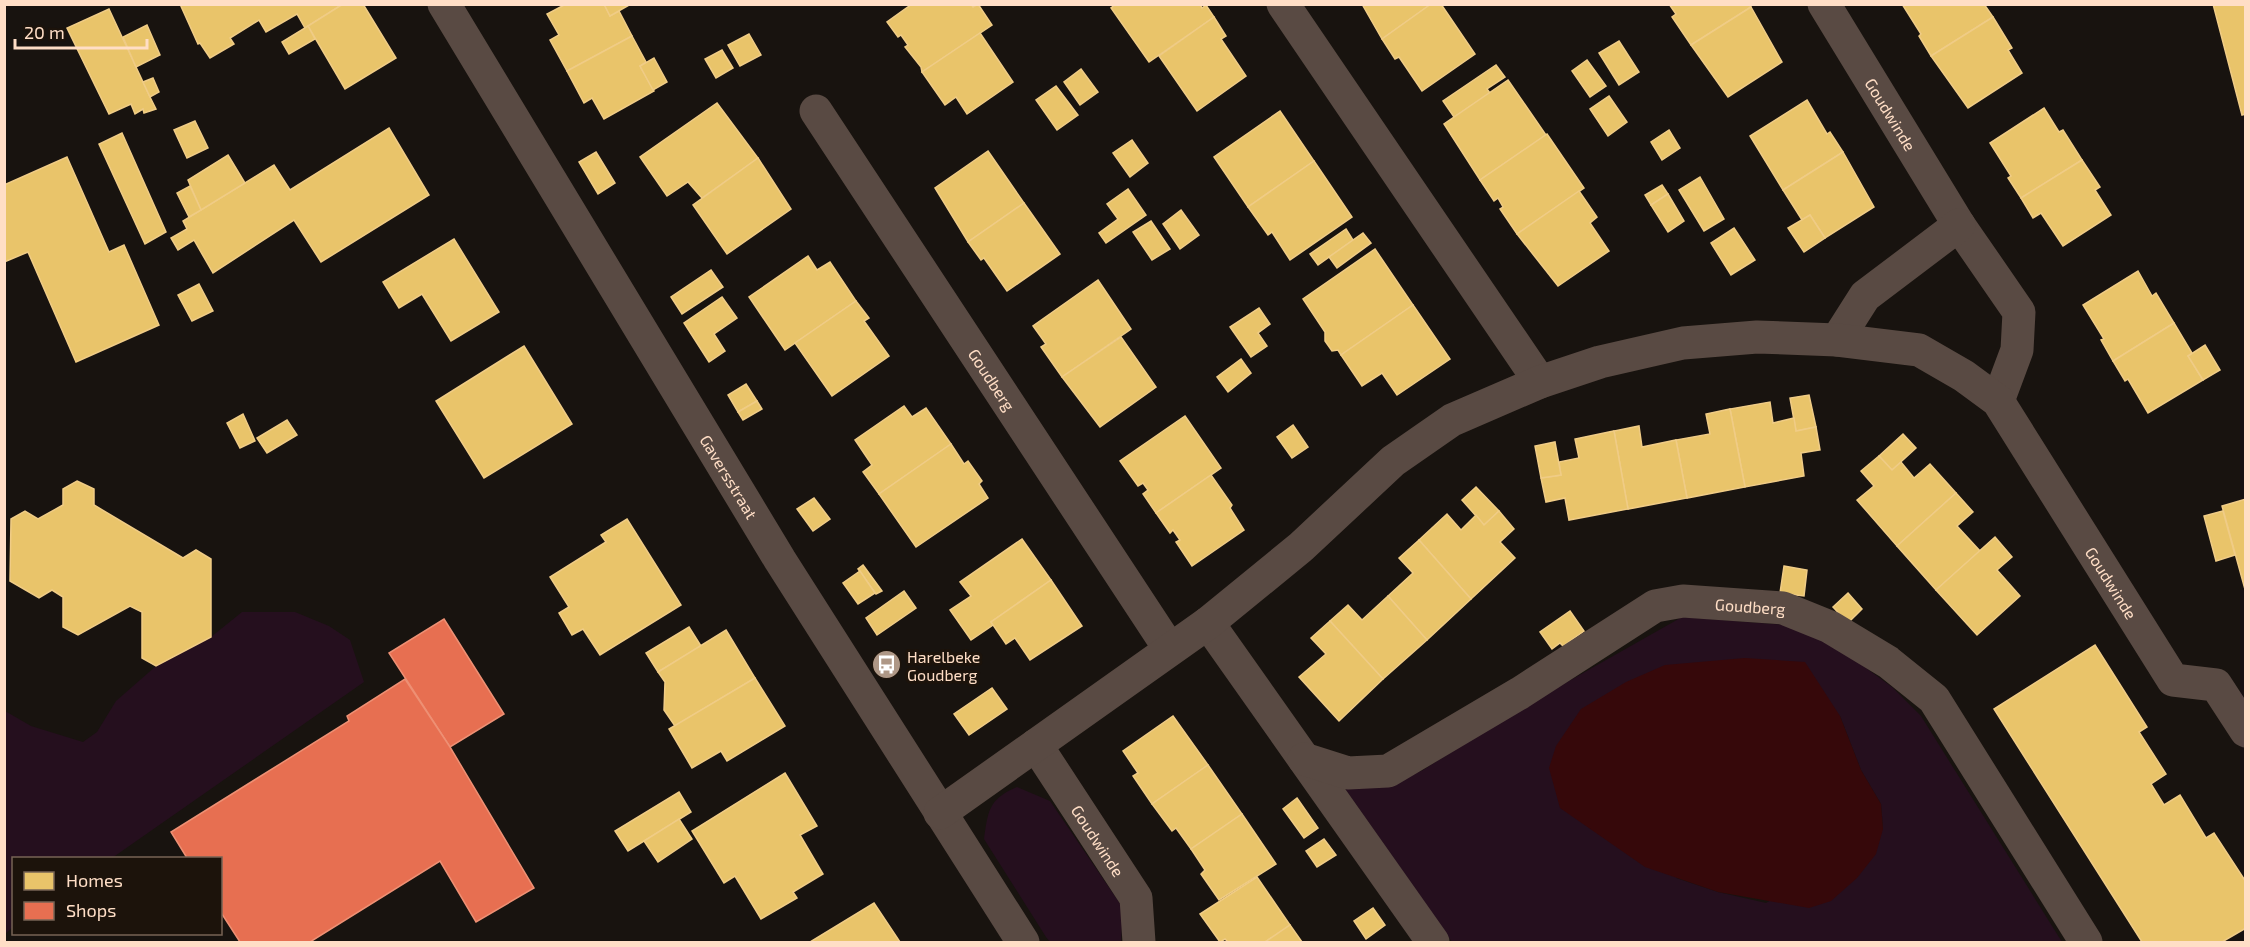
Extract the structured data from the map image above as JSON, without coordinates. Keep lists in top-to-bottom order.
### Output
{
  "streets": {
    "street": ["Goudwinde", "Goudberg", "Gaversstraat"]
  },
  "places": {
    "bus stop": ["Harelbeke Goudberg"]
  },
  "legend": ["Homes", "Shops"],
  "scale_bar": "20 m"
}
